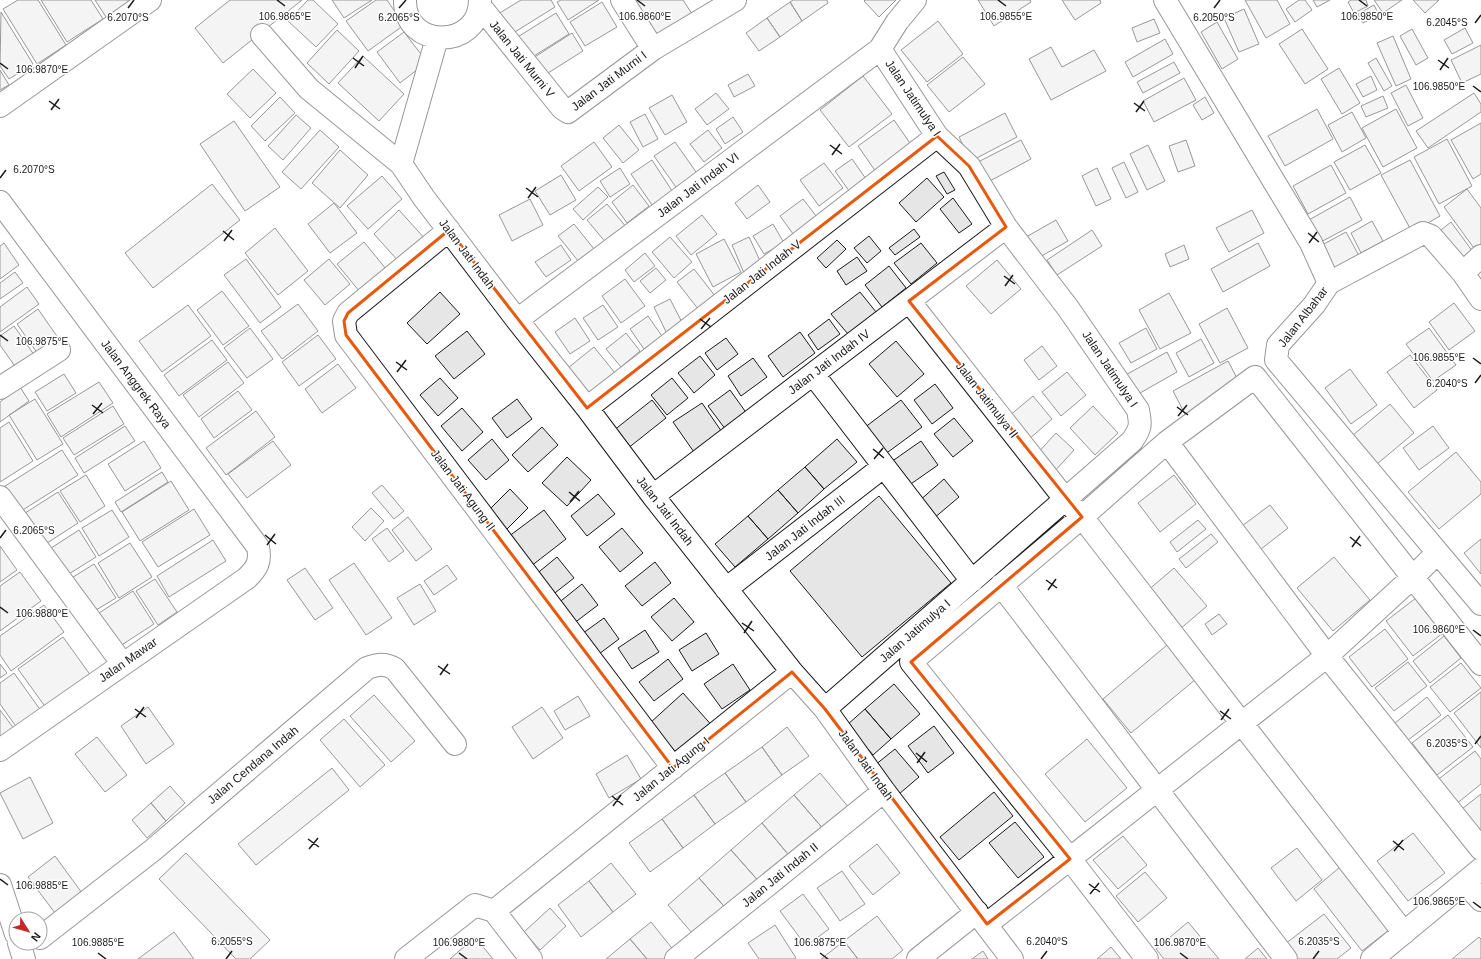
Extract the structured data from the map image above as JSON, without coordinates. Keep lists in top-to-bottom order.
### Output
{
  "streets": {
    "street": [
      "Jalan Jati Murni V",
      "Jalan Jati Murni I",
      "Jalan Jatimulya I",
      "Jalan Jati Indah VI",
      "Jalan Jati Indah",
      "Jalan Jati Indah V",
      "Jalan Albahar",
      "Jalan Jati Indah IV",
      "Jalan Anggrek Raya",
      "Jalan Jatimulya II",
      "Jalan Jati Agung II",
      "Jalan Jati Indah III",
      "Jalan Mawar",
      "Jalan Cendana Indah",
      "Jalan Jati Agung I",
      "Jalan Jati Indah II"
    ]
  },
  "crossings": [
    ["Jalan Jati Murni V", "Jalan Jati Murni I"],
    ["Jalan Jatimulya I", "Jalan Jati Indah VI"],
    ["Jalan Jatimulya I", "Jalan Jati Indah"],
    ["Jalan Jatimulya I", "Jalan Jati Indah V"],
    ["Jalan Jatimulya I", "Jalan Jati Indah IV"],
    ["Jalan Jatimulya I", "Jalan Jatimulya II"],
    ["Jalan Jati Indah VI", "Jalan Jati Indah"],
    ["Jalan Jati Indah", "Jalan Jati Indah V"],
    ["Jalan Jati Indah", "Jalan Jati Indah IV"],
    ["Jalan Jati Indah", "Jalan Jati Agung II"],
    ["Jalan Jati Indah", "Jalan Jati Indah III"],
    ["Jalan Jati Indah", "Jalan Jati Agung I"],
    ["Jalan Jati Indah", "Jalan Jati Indah II"],
    ["Jalan Jati Indah IV", "Jalan Jatimulya II"],
    ["Jalan Anggrek Raya", "Jalan Mawar"],
    ["Jalan Jati Agung II", "Jalan Jati Agung I"]
  ],
  "north": "bottom right",
  "coordinates": [
    "106.9850°E",
    "106.9865°E",
    "106.9860°E",
    "106.9855°E",
    "6.2070°S",
    "6.2065°S",
    "6.2050°S",
    "6.2045°S",
    "106.9870°E",
    "106.9875°E",
    "6.2040°S",
    "106.9880°E",
    "6.2035°S",
    "106.9885°E",
    "6.2055°S"
  ]
}
